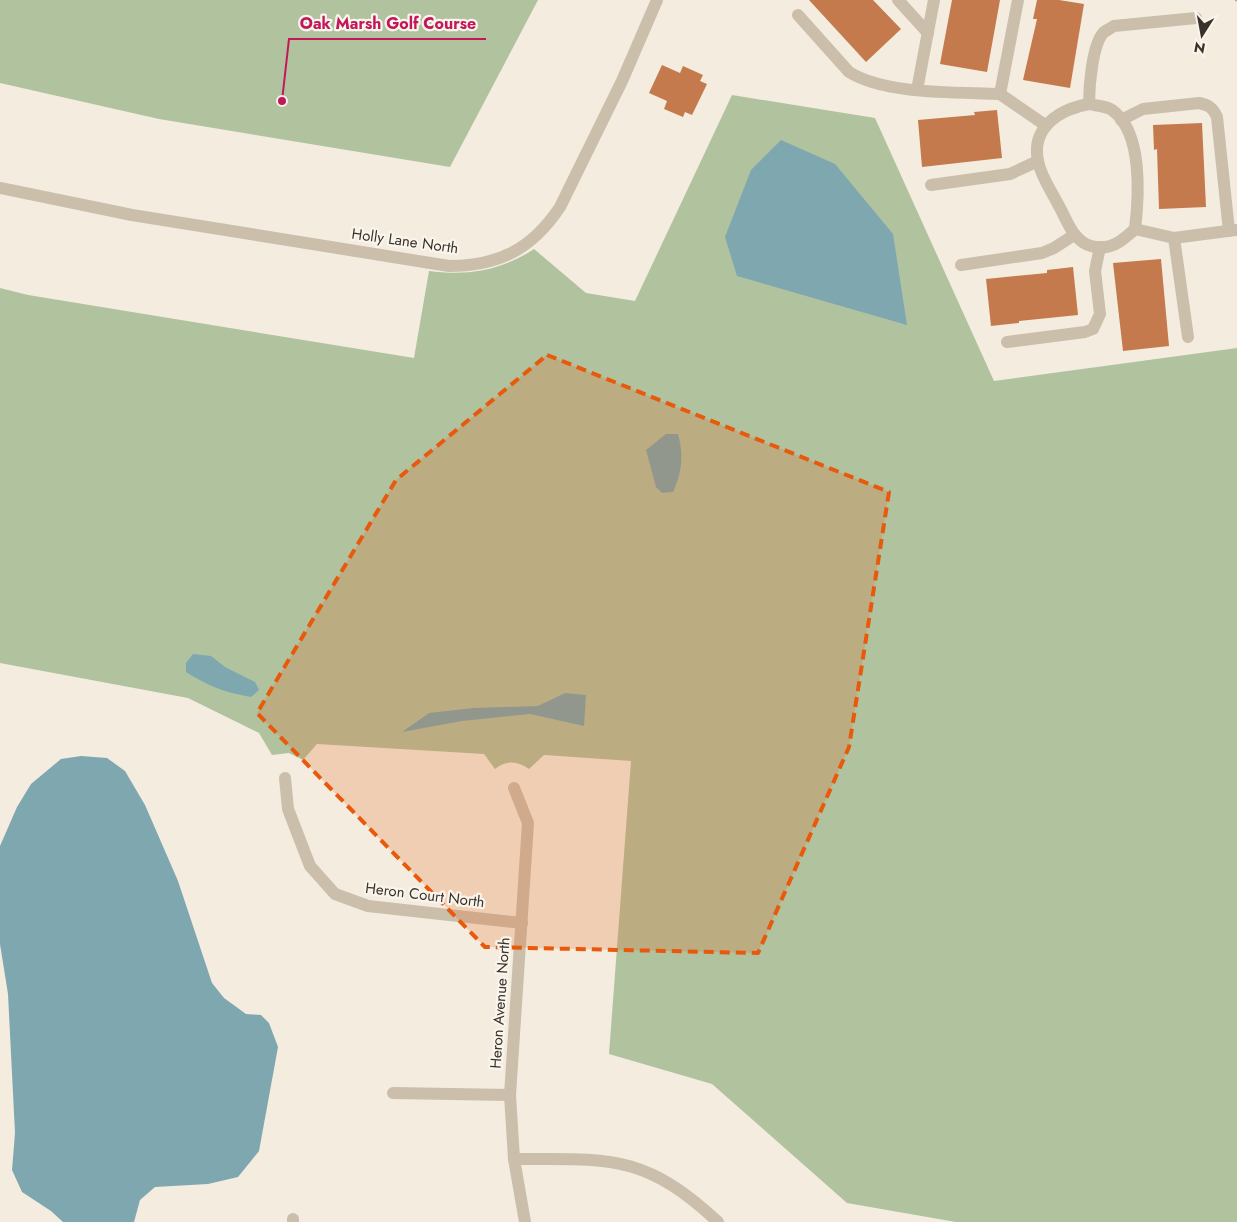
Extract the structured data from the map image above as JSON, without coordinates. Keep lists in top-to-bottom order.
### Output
{
  "streets": {
    "street": ["Holly Lane North", "Heron Court North", "Heron Avenue North"]
  },
  "crossings": [
    ["Heron Court North", "Heron Avenue North"]
  ],
  "places": ["Oak Marsh Golf Course"],
  "north": "bottom"
}
